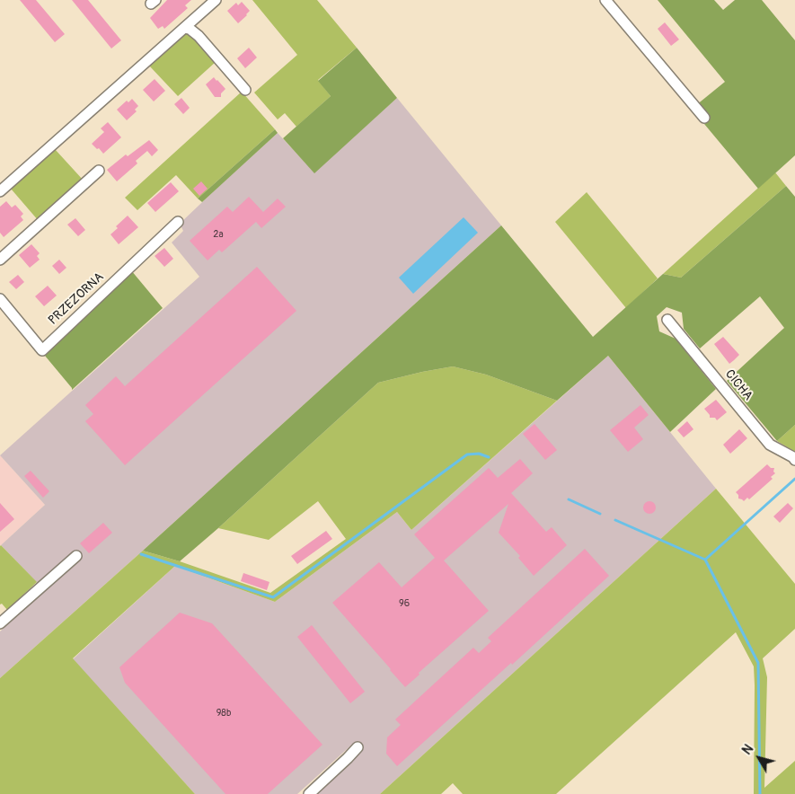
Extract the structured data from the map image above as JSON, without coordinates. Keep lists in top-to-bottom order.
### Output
{
  "streets": {
    "street": ["PRZEZORNA", "CICHA"]
  },
  "house_numbers": ["2a", "96", "98b"],
  "north": "top left"
}
